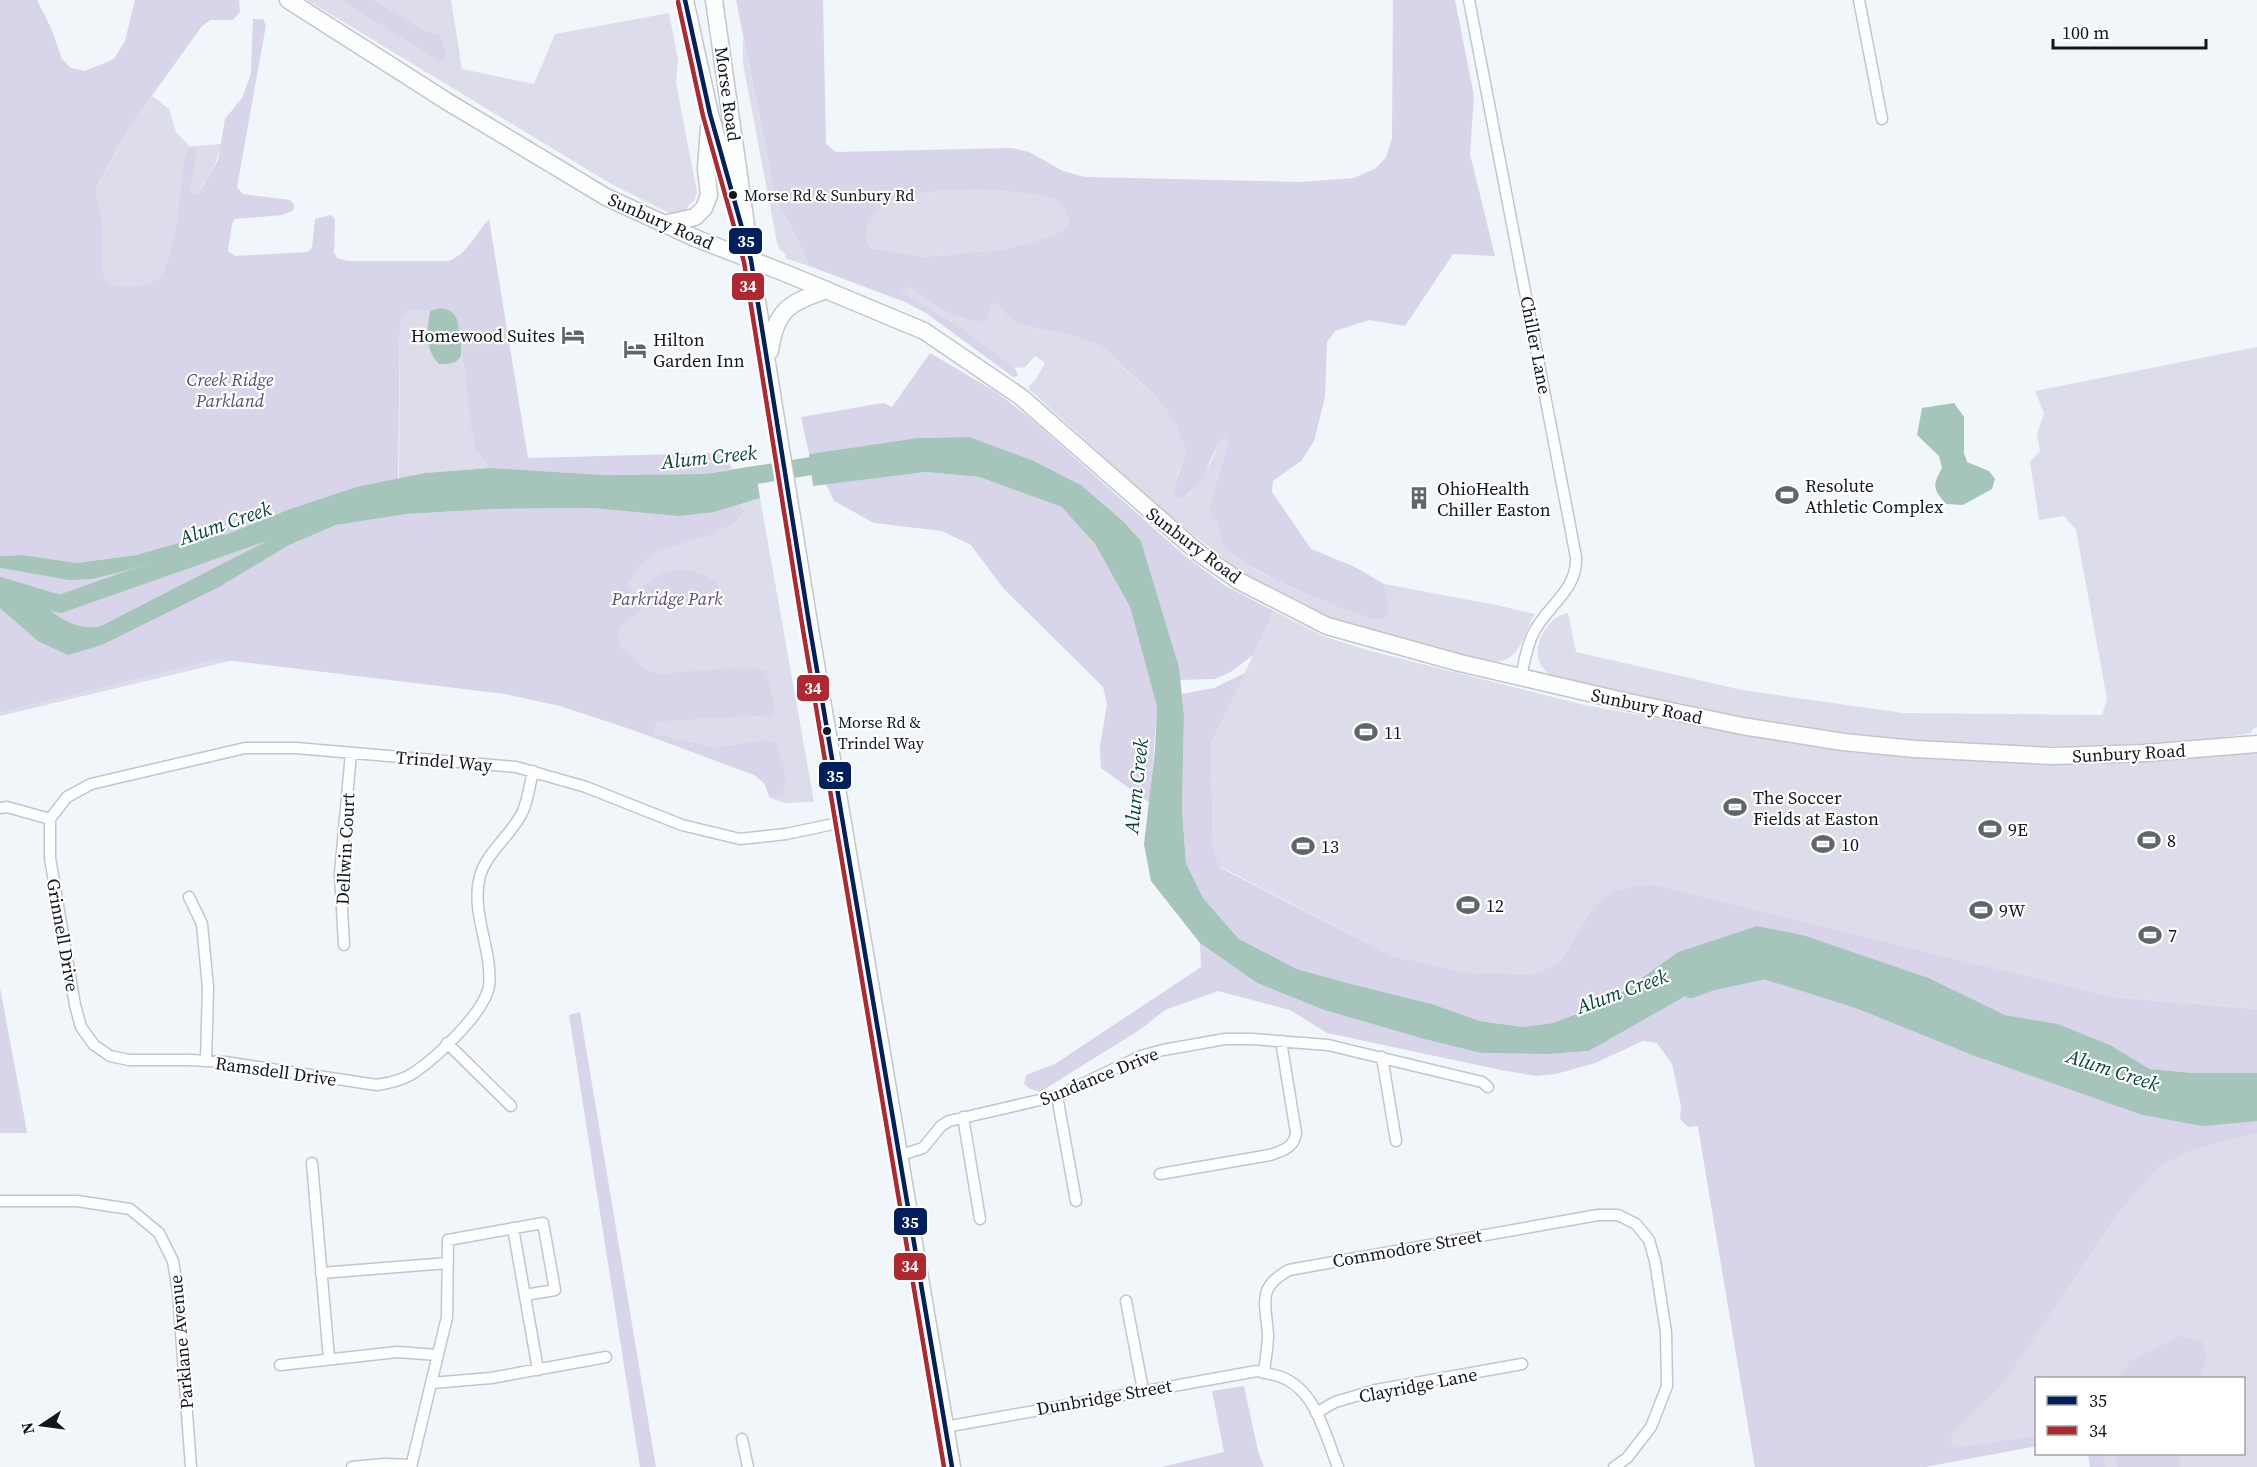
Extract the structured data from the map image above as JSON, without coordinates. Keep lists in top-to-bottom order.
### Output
{
  "streets": {
    "main road": ["Morse Road", "Sunbury Road"],
    "street": [
      "Chiller Lane",
      "Trindel Way",
      "Dellwin Court",
      "Grinnell Drive",
      "Ramsdell Drive",
      "Sundance Drive",
      "Commodore Street",
      "Parklane Avenue",
      "Clayridge Lane",
      "Dunbridge Street"
    ]
  },
  "crossings": [
    ["Morse Road", "Sunbury Road"],
    ["Morse Road", "Trindel Way"],
    ["Morse Road", "Sundance Drive"],
    ["Morse Road", "Dunbridge Street"],
    ["Sunbury Road", "Chiller Lane"],
    ["Trindel Way", "Dellwin Court"],
    ["Trindel Way", "Grinnell Drive"],
    ["Trindel Way", "Ramsdell Drive"],
    ["Grinnell Drive", "Ramsdell Drive"],
    ["Commodore Street", "Dunbridge Street"]
  ],
  "water": ["Alum Creek"],
  "parks": ["Creek Ridge Parkland", "Parkridge Park"],
  "places": {
    "other": ["Morse Rd & Sunbury Rd", "Morse Rd & Trindel Way"],
    "hotel": ["Homewood Suites", "Hilton Garden Inn"],
    "sports": [
      "Resolute Athletic Complex",
      "11",
      "The Soccer Fields at Easton",
      "9E",
      "8",
      "10",
      "13",
      "12",
      "9W",
      "7"
    ],
    "building": ["OhioHealth Chiller Easton"]
  },
  "lines": ["transit line 35", "transit line 34"],
  "legend": ["35", "34"],
  "scale_bar": "100 m",
  "north": "left"
}
